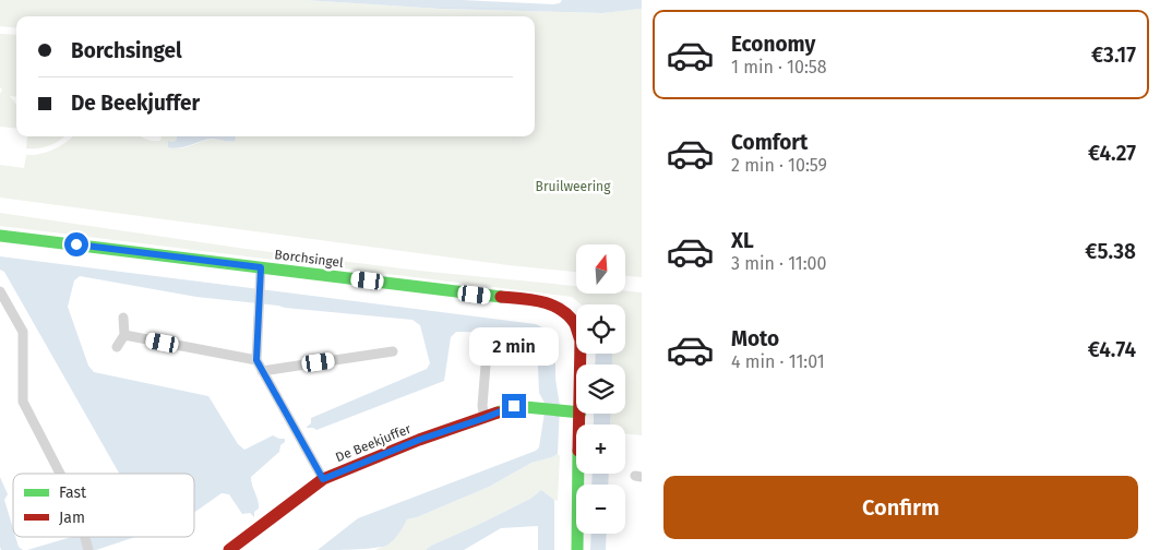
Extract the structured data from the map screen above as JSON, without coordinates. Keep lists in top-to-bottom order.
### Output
{
  "streets": {
    "main road": ["Borchsingel", "De Beekjuffer"]
  },
  "parks": ["Bruilweering"],
  "legend": ["Fast", "Jam"],
  "north": "top",
  "page": {
    "list": [
      {
        "name": "Economy",
        "note": "1 min · 10:58",
        "value": "€3.17"
      },
      {
        "name": "Comfort",
        "note": "2 min · 10:59",
        "value": "€4.27"
      },
      {
        "name": "XL",
        "note": "3 min · 11:00",
        "value": "€5.38"
      },
      {
        "name": "Moto",
        "note": "4 min · 11:01",
        "value": "€4.74"
      }
    ],
    "banner": ["Borchsingel", "De Beekjuffer"],
    "map_buttons": ["+", "−"],
    "bubble": "2 min",
    "buttons": "Confirm"
  }
}
